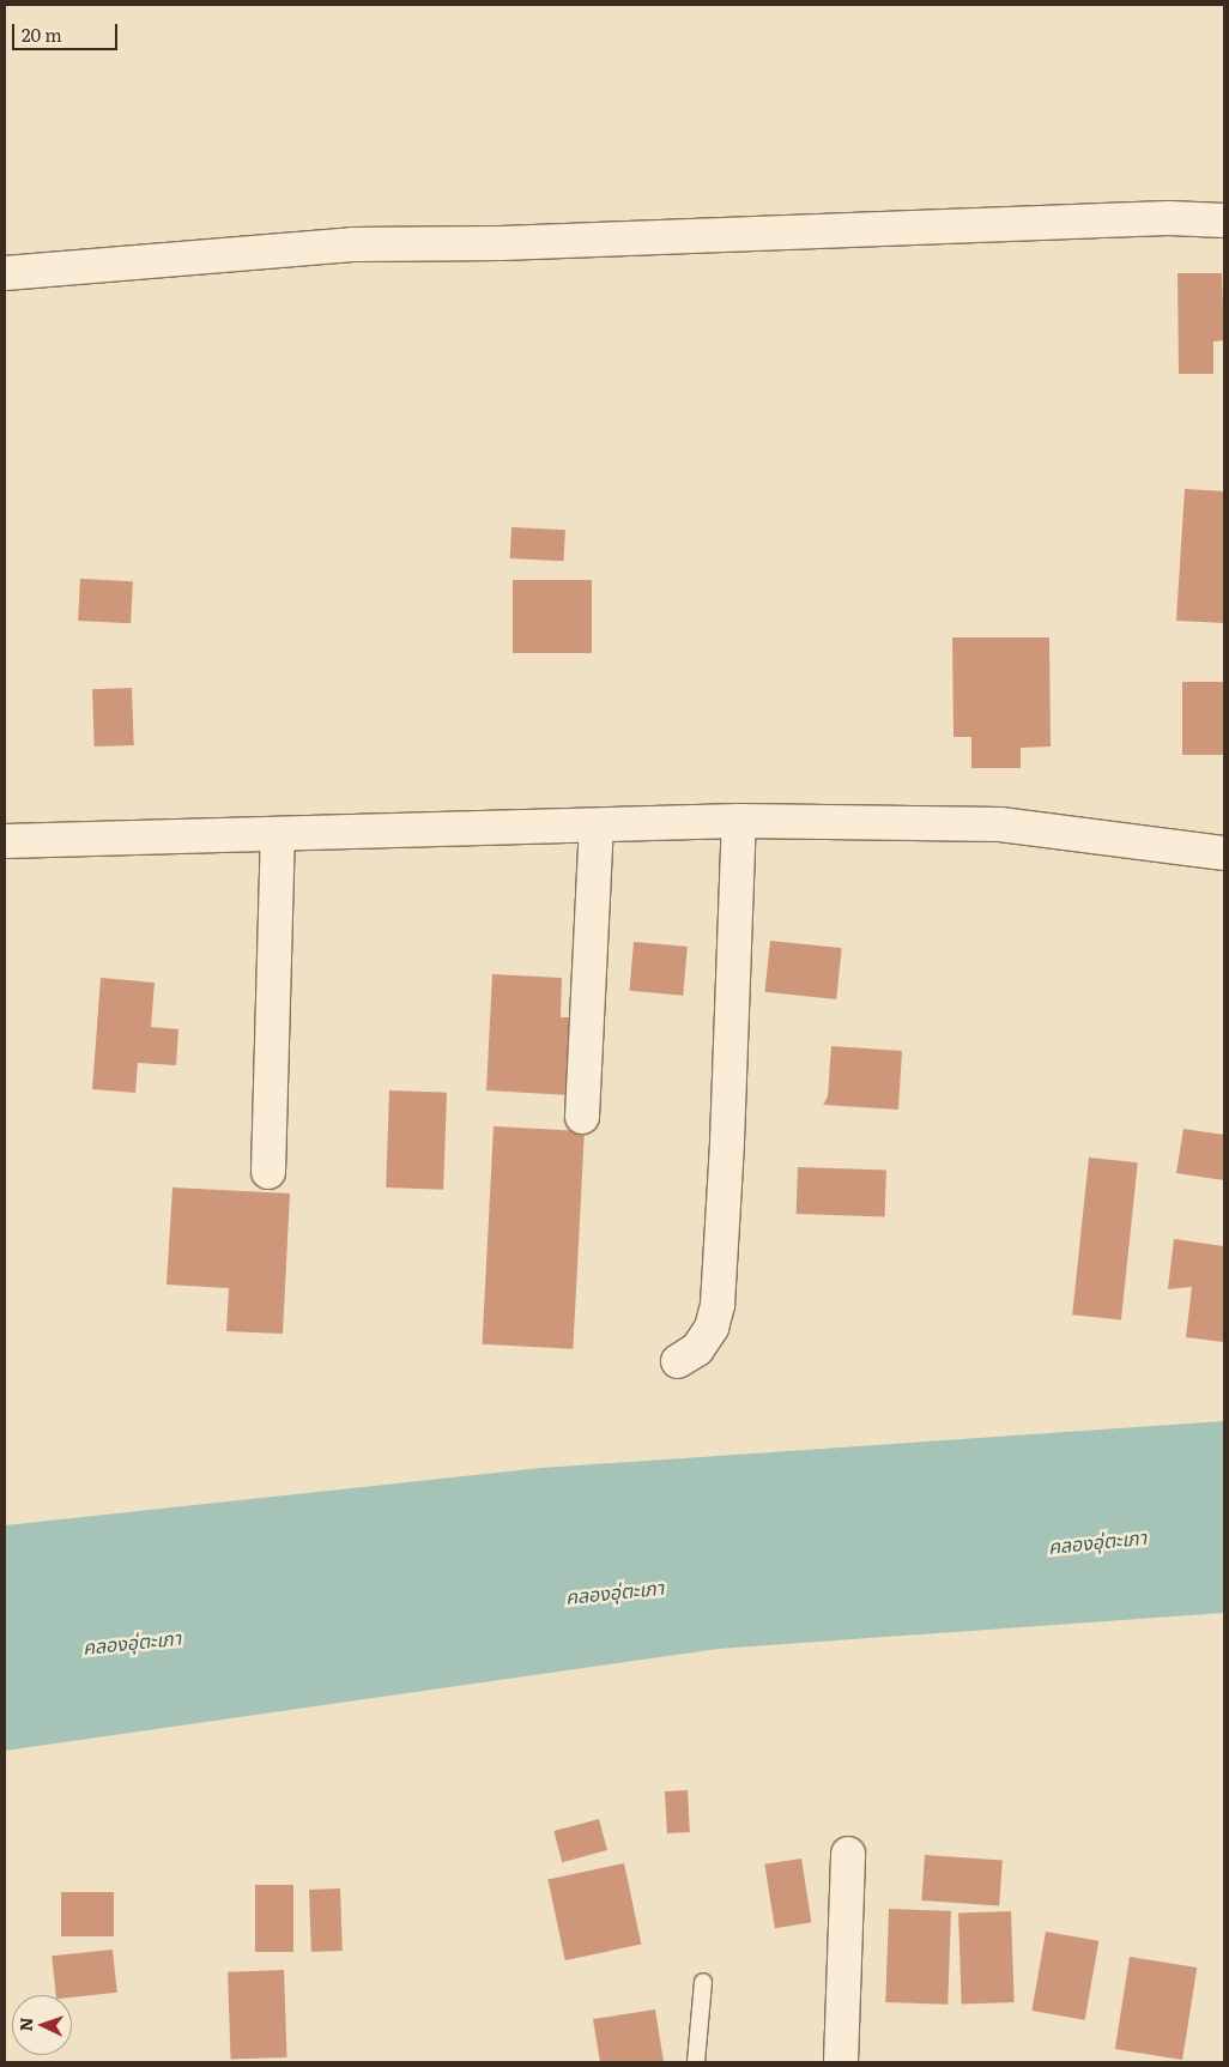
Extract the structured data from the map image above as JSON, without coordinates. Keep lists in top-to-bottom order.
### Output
{
  "water": ["คลองอุ่ตะเภา"],
  "scale_bar": "20 m",
  "north": "left"
}
